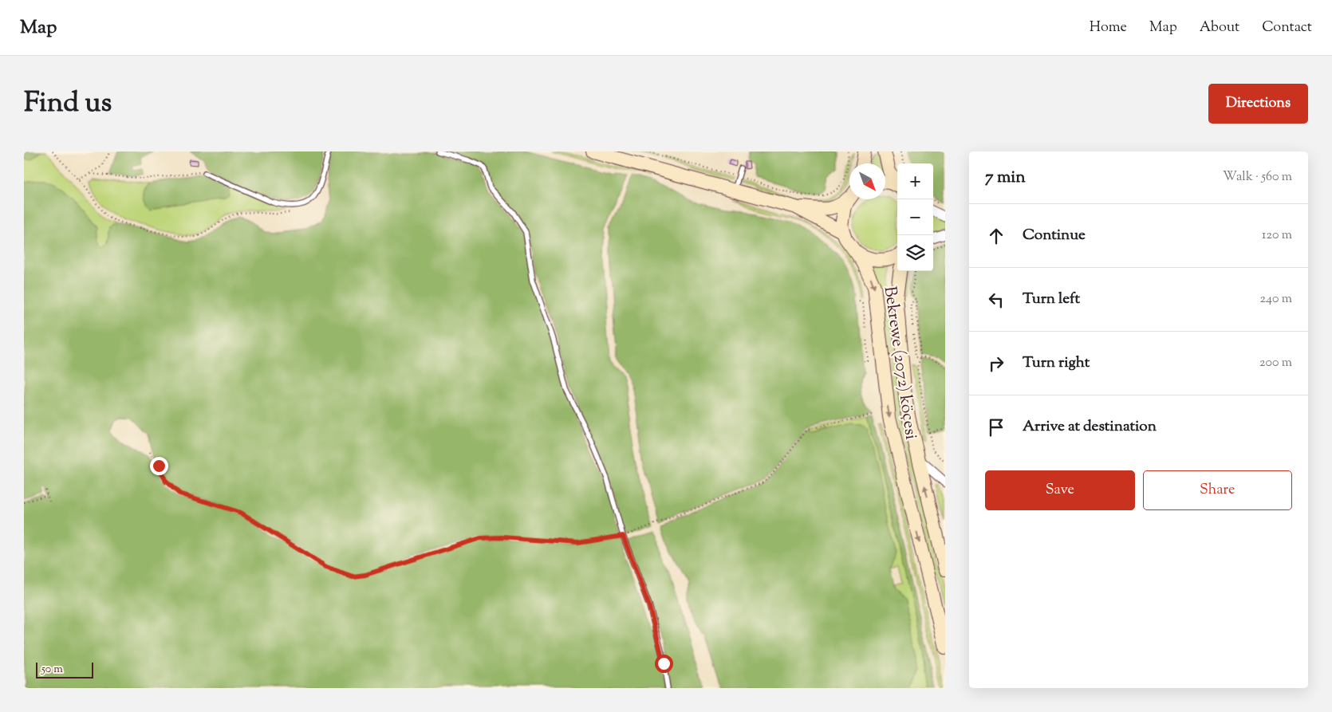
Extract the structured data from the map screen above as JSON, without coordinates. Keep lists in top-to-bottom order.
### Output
{
  "streets": {
    "main road": ["Bekrewe (2072) köçesi"]
  },
  "scale_bar": "50 m",
  "north": "bottom right",
  "page": {
    "header": "Map",
    "nav": [
      "Home",
      "Map",
      "About",
      "Contact"
    ],
    "title": "Find us",
    "buttons": [
      "Directions",
      ["Save", "Share"]
    ],
    "heading": ["7 min", "Walk · 560 m"],
    "map_buttons": ["+", "−"],
    "list": [
      ["Continue", "120 m"],
      ["Turn left", "240 m"],
      ["Turn right", "200 m"],
      "Arrive at destination"
    ],
    "scale": "50 m"
  }
}
